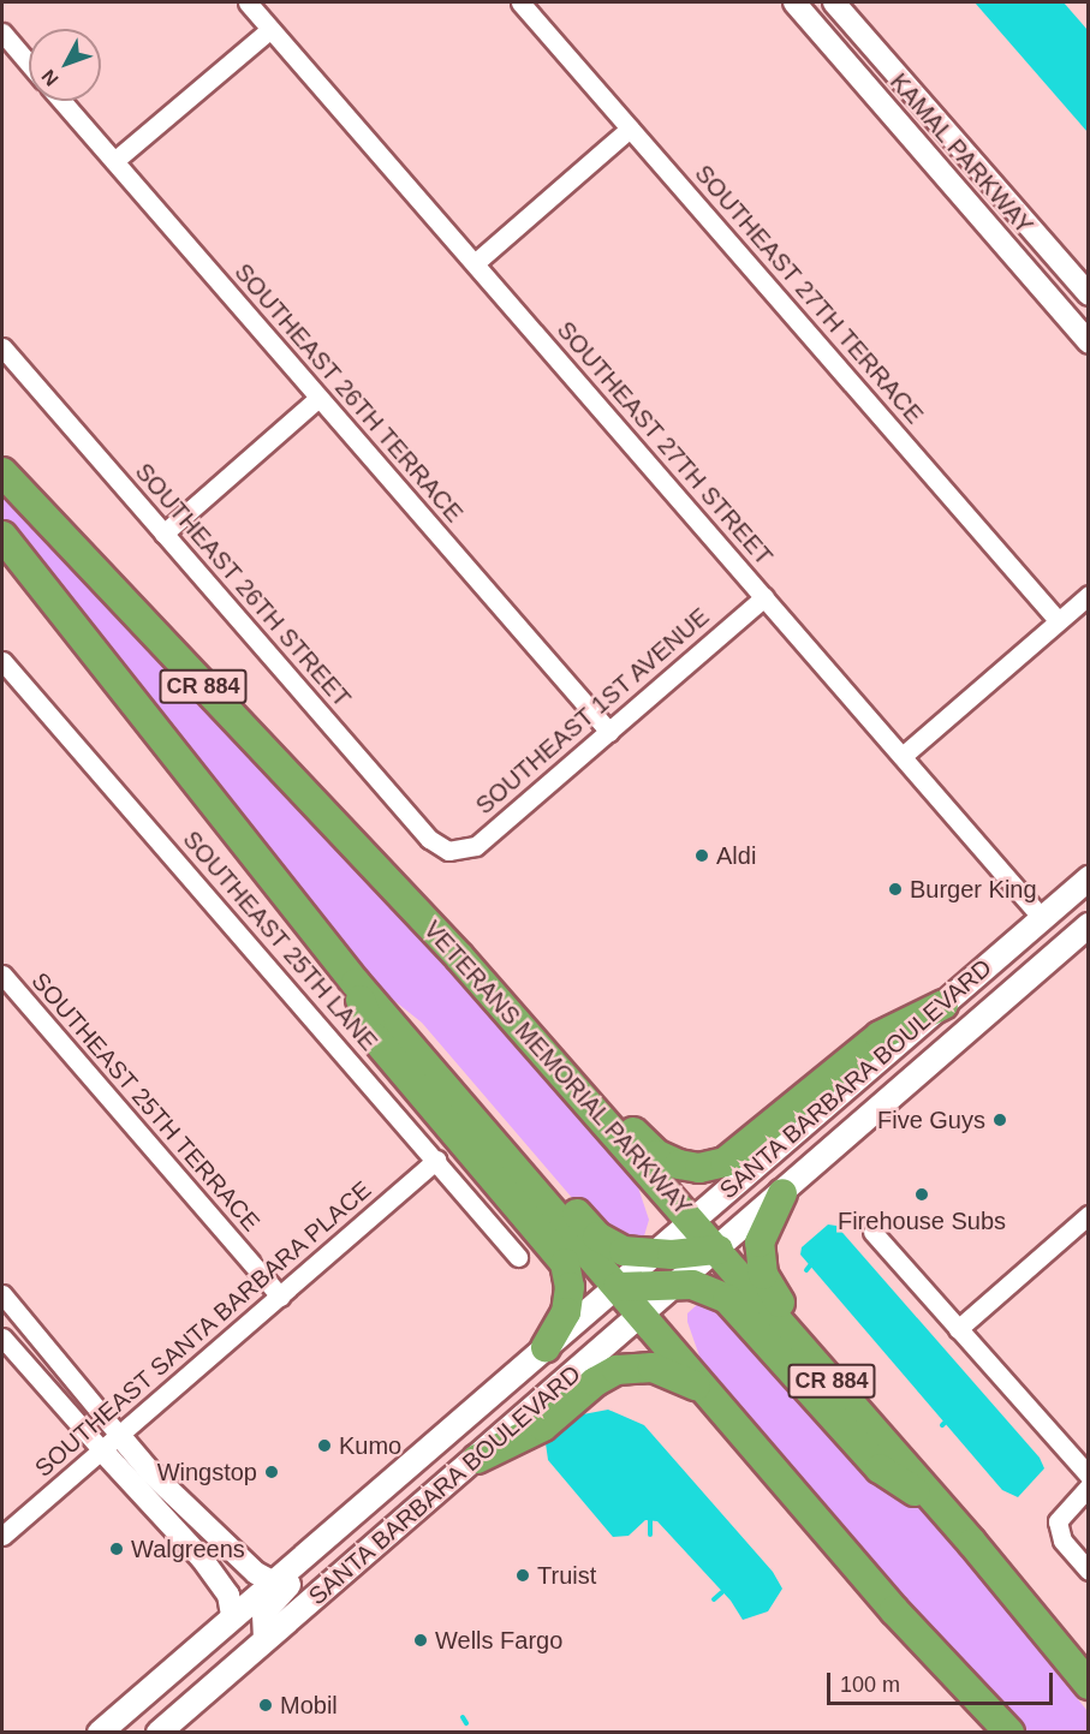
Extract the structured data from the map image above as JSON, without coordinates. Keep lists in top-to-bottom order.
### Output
{
  "streets": {
    "highway": ["CR 884", "VETERANS MEMORIAL PARKWAY"],
    "main road": ["SANTA BARBARA BOULEVARD"],
    "street": [
      "KAMAL PARKWAY",
      "SOUTHEAST 27TH TERRACE",
      "SOUTHEAST 26TH TERRACE",
      "SOUTHEAST 27TH STREET",
      "SOUTHEAST 26TH STREET",
      "SOUTHEAST 1ST AVENUE",
      "SOUTHEAST 25TH LANE",
      "SOUTHEAST 25TH TERRACE",
      "SOUTHEAST SANTA BARBARA PLACE"
    ]
  },
  "crossings": [
    ["SOUTHEAST 26TH TERRACE", "SOUTHEAST 1ST AVENUE"],
    ["SOUTHEAST 27TH STREET", "SOUTHEAST 1ST AVENUE"],
    ["SOUTHEAST 27TH STREET", "SANTA BARBARA BOULEVARD"],
    ["SOUTHEAST 26TH STREET", "SOUTHEAST 1ST AVENUE"],
    ["CR 884", "SANTA BARBARA BOULEVARD"],
    ["SOUTHEAST 25TH LANE", "SOUTHEAST SANTA BARBARA PLACE"],
    ["VETERANS MEMORIAL PARKWAY", "SANTA BARBARA BOULEVARD"],
    ["SOUTHEAST 25TH TERRACE", "SOUTHEAST SANTA BARBARA PLACE"]
  ],
  "places": [
    "Aldi",
    "Burger King",
    "Five Guys",
    "Firehouse Subs",
    "Kumo",
    "Wingstop",
    "Walgreens",
    "Truist",
    "Wells Fargo",
    "Mobil"
  ],
  "scale_bar": "100 m",
  "north": "bottom left"
}
